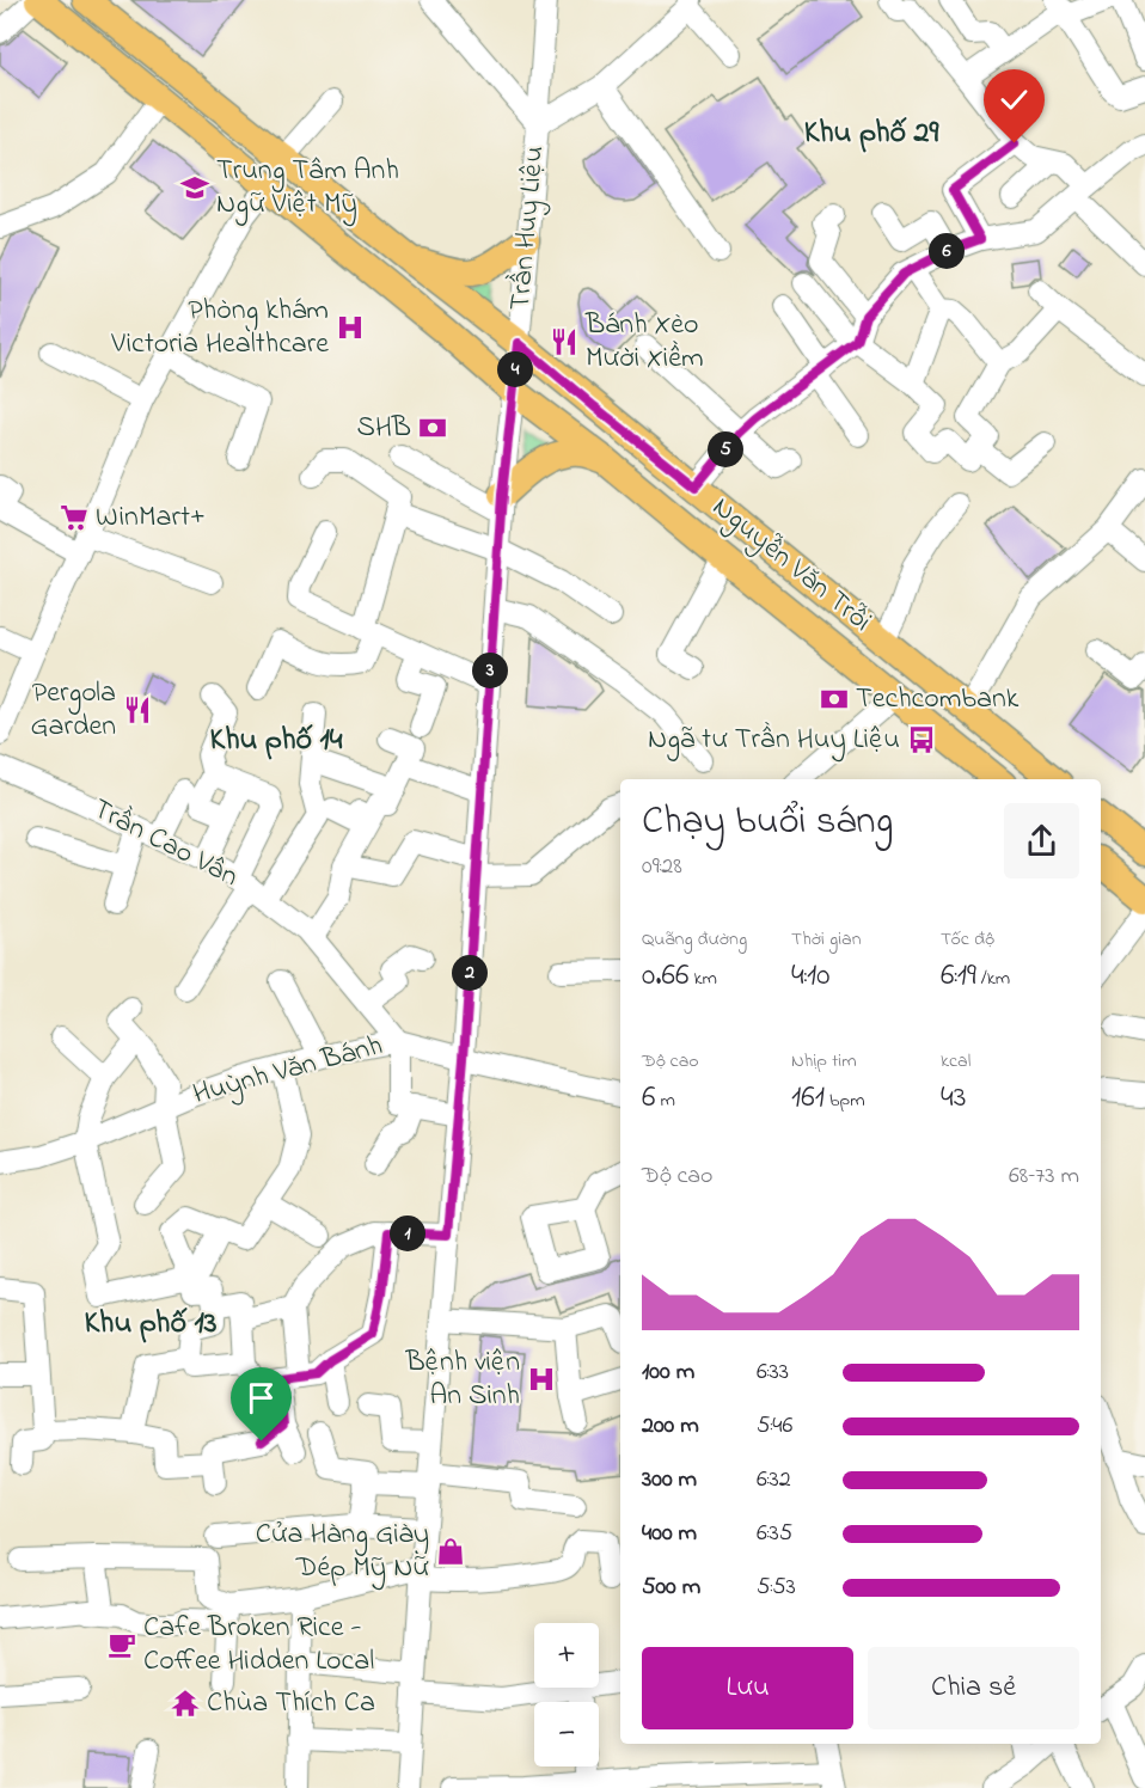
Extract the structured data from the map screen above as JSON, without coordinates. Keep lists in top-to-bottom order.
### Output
{
  "streets": {
    "main road": ["Nguyễn Văn Trỗi"],
    "street": ["Trần Huy Liệu", "Trần Cao Vân", "Huỳnh Văn Bánh"]
  },
  "crossings": [
    ["Trần Huy Liệu", "Nguyễn Văn Trỗi"],
    ["Trần Huy Liệu", "Huỳnh Văn Bánh"],
    ["Trần Cao Vân", "Huỳnh Văn Bánh"]
  ],
  "districts": ["Khu phố 29", "Khu phố 14", "Khu phố 13"],
  "places": {
    "school or university": ["Trung Tâm Anh Ngữ Việt Mỹ"],
    "hospital": ["Phòng khám Victoria Healthcare", "Bệnh viện An Sinh"],
    "restaurant": ["Bánh Xèo Mười Xiềm", "Pergola Garden"],
    "bank": ["SHB", "Techcombank"],
    "supermarket": ["WinMart+"],
    "bus stop": ["Ngã tư Trần Huy Liệu"],
    "shop": ["Cửa Hàng Giày Dép Mỹ Nữ"],
    "cafe": ["Cafe Broken Rice - Coffee Hidden Local"],
    "temple": ["Chùa Thích Ca"]
  },
  "page": {
    "pins": [
      "6",
      "4",
      "5",
      "3",
      "2",
      "1"
    ],
    "heading": ["Chạy buổi sáng", "09:28"],
    "stats": [
      ["Quãng đường", "0.66 km"],
      ["Thời gian", "4:10"],
      ["Tốc độ", "6:19 /km"],
      ["Độ cao", "6 m"],
      ["Nhịp tim", "161 bpm"],
      ["kcal", "43"]
    ],
    "chart": ["Độ cao", "68–73 m"],
    "list": [
      {
        "name": "100 m",
        "note": "6:33"
      },
      {
        "name": "200 m",
        "note": "5:46"
      },
      {
        "name": "300 m",
        "note": "6:32"
      },
      {
        "name": "400 m",
        "note": "6:35"
      },
      {
        "name": "500 m",
        "note": "5:53"
      }
    ],
    "map_buttons": ["+", "−"],
    "buttons": ["Lưu", "Chia sẻ"]
  }
}
